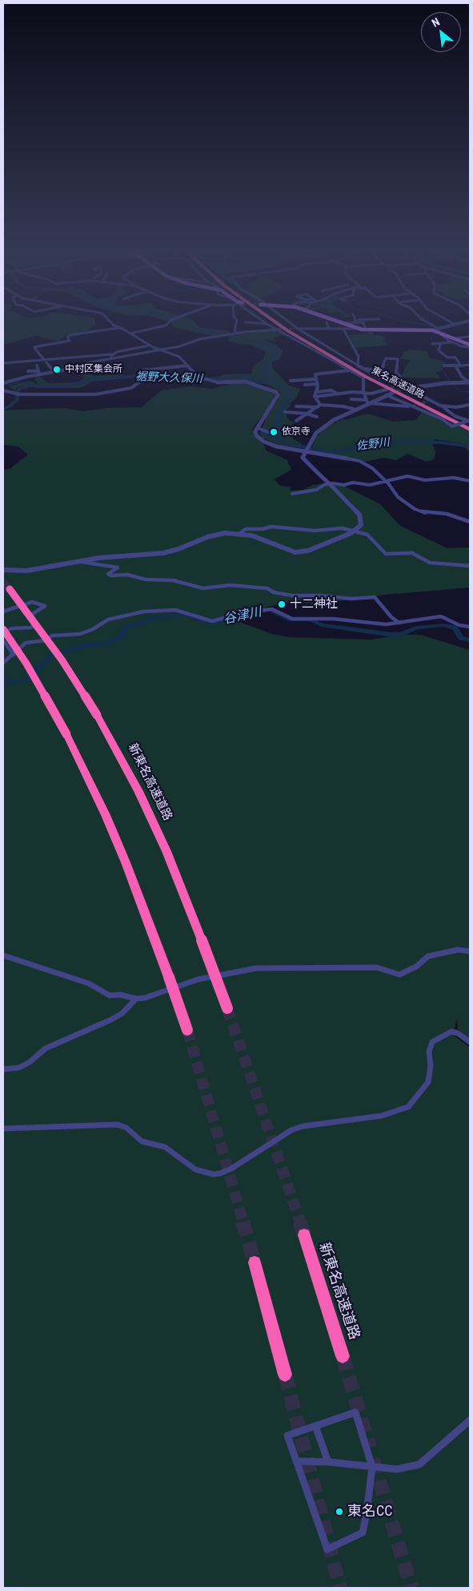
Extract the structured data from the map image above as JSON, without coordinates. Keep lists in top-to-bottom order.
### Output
{
  "streets": {
    "highway": ["東名高速道路", "新東名高速道路"]
  },
  "water": ["裾野大久保川", "佐野川", "谷津川"],
  "places": [
    "中村区集会所",
    "依京寺",
    "十二神社",
    "東名CC"
  ],
  "north": "top left"
}
